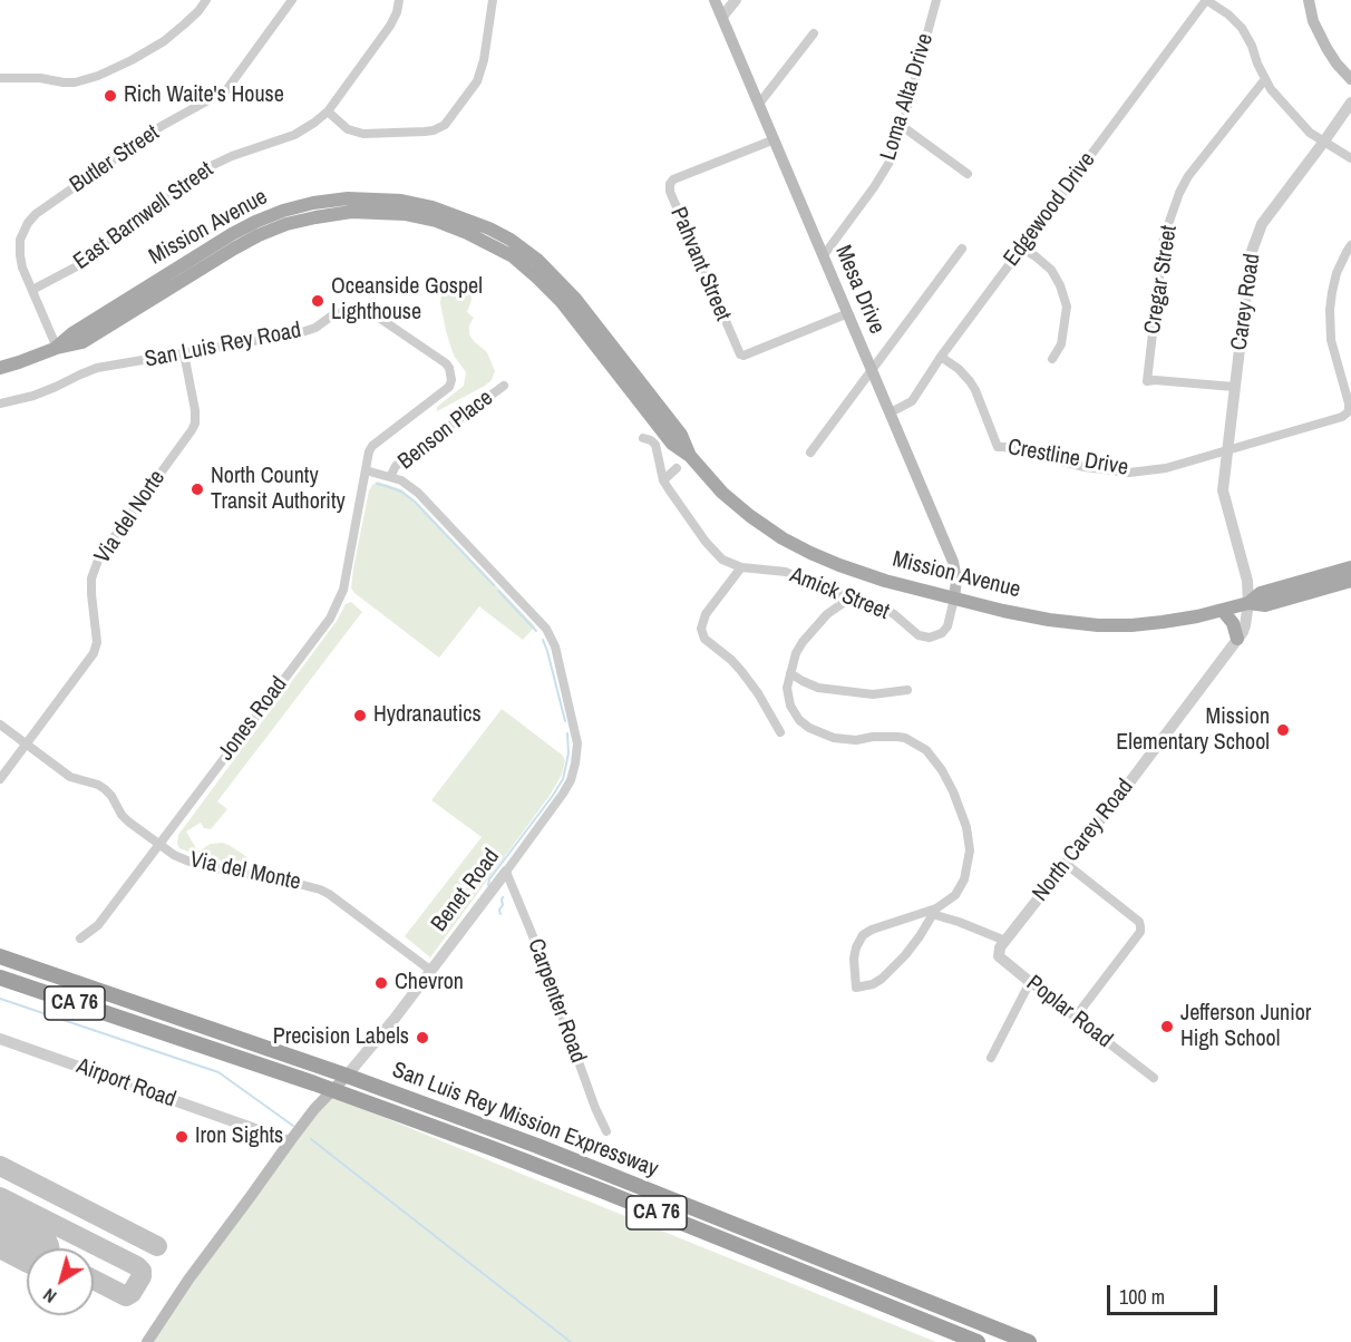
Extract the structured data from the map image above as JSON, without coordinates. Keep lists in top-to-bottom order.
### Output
{
  "streets": {
    "highway": ["CA 76", "San Luis Rey Mission Expressway"],
    "main road": ["Mission Avenue", "Mesa Drive", "Benet Road"],
    "street": [
      "Loma Alta Drive",
      "Butler Street",
      "Edgewood Drive",
      "East Barnwell Street",
      "Pahvant Street",
      "Cregar Street",
      "Carey Road",
      "San Luis Rey Road",
      "Benson Place",
      "Crestline Drive",
      "Via del Norte",
      "Amick Street",
      "Jones Road",
      "North Carey Road",
      "Via del Monte",
      "Carpenter Road",
      "Poplar Road",
      "Airport Road"
    ]
  },
  "crossings": [
    ["Loma Alta Drive", "Mesa Drive"],
    ["Butler Street", "East Barnwell Street"],
    ["Butler Street", "Mission Avenue"],
    ["Edgewood Drive", "Mesa Drive"],
    ["Edgewood Drive", "Crestline Drive"],
    ["Mission Avenue", "Mesa Drive"],
    ["Mission Avenue", "Amick Street"],
    ["Mission Avenue", "North Carey Road"],
    ["Pahvant Street", "Mesa Drive"],
    ["Cregar Street", "Carey Road"],
    ["Mesa Drive", "Amick Street"],
    ["Carey Road", "Crestline Drive"],
    ["Carey Road", "North Carey Road"],
    ["San Luis Rey Road", "Via del Norte"],
    ["San Luis Rey Road", "Jones Road"],
    ["San Luis Rey Road", "Benet Road"],
    ["Benson Place", "Benet Road"],
    ["Crestline Drive", "North Carey Road"],
    ["Via del Norte", "Via del Monte"],
    ["Jones Road", "Via del Monte"],
    ["Jones Road", "Benet Road"],
    ["North Carey Road", "Poplar Road"],
    ["Via del Monte", "Benet Road"],
    ["Benet Road", "Carpenter Road"],
    ["Benet Road", "Airport Road"],
    ["Benet Road", "San Luis Rey Mission Expressway"]
  ],
  "places": [
    "Rich Waite's House",
    "Oceanside Gospel Lighthouse",
    "North County Transit Authority",
    "Hydranautics",
    "Mission Elementary School",
    "Chevron",
    "Jefferson Junior High School",
    "Precision Labels",
    "Iron Sights"
  ],
  "scale_bar": "100 m",
  "north": "bottom left"
}
